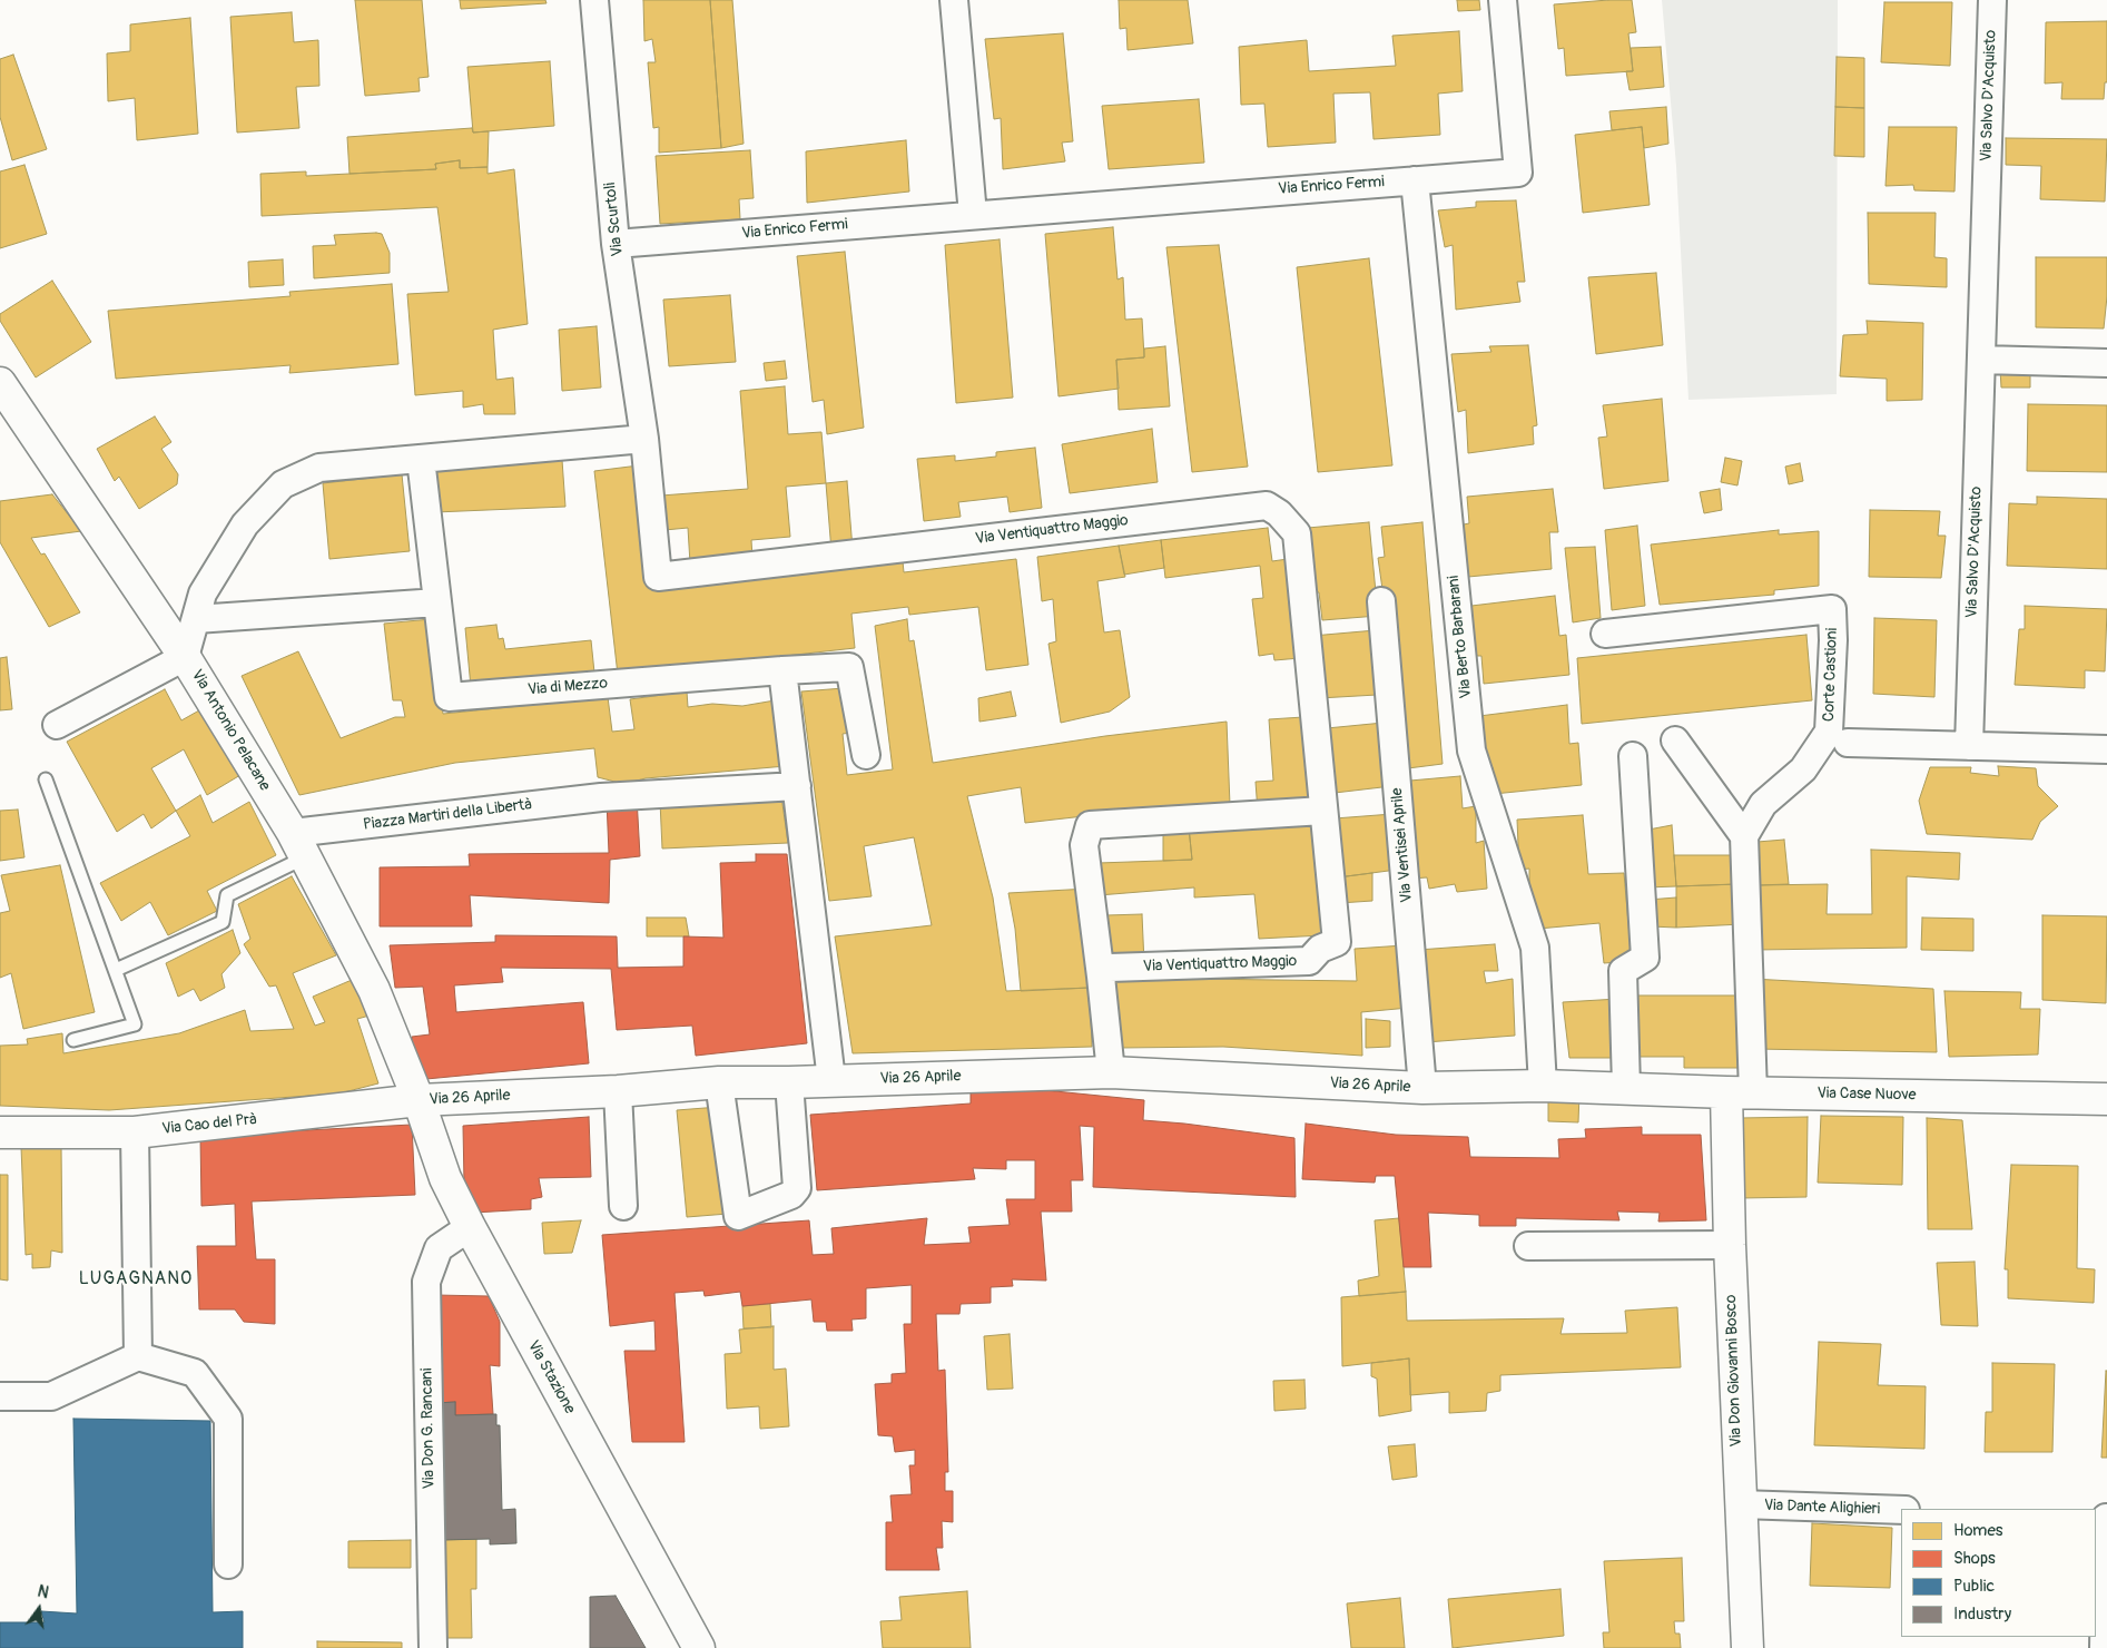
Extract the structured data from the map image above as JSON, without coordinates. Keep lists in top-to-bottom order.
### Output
{
  "streets": {
    "main road": [
      "Via Antonio Pelacane",
      "Via 26 Aprile",
      "Via Case Nuove",
      "Via Cao del Prà",
      "Via Don Giovanni Bosco",
      "Via Stazione"
    ],
    "street": [
      "Via Salvo D'Acquisto",
      "Via Enrico Fermi",
      "Via Scurtoli",
      "Via Ventiquattro Maggio",
      "Via Berto Barbarani",
      "Corte Castioni",
      "Via di Mezzo",
      "Piazza Martiri della Libertà",
      "Via Ventisei Aprile",
      "Via Don G. Rancani",
      "Via Dante Alighieri"
    ]
  },
  "crossings": [
    ["Via Enrico Fermi", "Via Scurtoli"],
    ["Via Enrico Fermi", "Via Berto Barbarani"],
    ["Via Scurtoli", "Via Ventiquattro Maggio"],
    ["Via Berto Barbarani", "Via Case Nuove"],
    ["Via Antonio Pelacane", "Piazza Martiri della Libertà"],
    ["Via Antonio Pelacane", "Via 26 Aprile"],
    ["Via Antonio Pelacane", "Via Cao del Prà"],
    ["Via Antonio Pelacane", "Via Stazione"],
    ["Via Ventisei Aprile", "Via 26 Aprile"],
    ["Via Ventisei Aprile", "Via Case Nuove"],
    ["Via 26 Aprile", "Via Case Nuove"],
    ["Via 26 Aprile", "Via Cao del Prà"],
    ["Via 26 Aprile", "Via Stazione"],
    ["Via Case Nuove", "Via Don Giovanni Bosco"],
    ["Via Cao del Prà", "Via Stazione"],
    ["Via Don Giovanni Bosco", "Via Dante Alighieri"],
    ["Via Stazione", "Via Don G. Rancani"]
  ],
  "districts": ["LUGAGNANO"],
  "legend": [
    "Homes",
    "Shops",
    "Public",
    "Industry"
  ],
  "north": "top"
}
